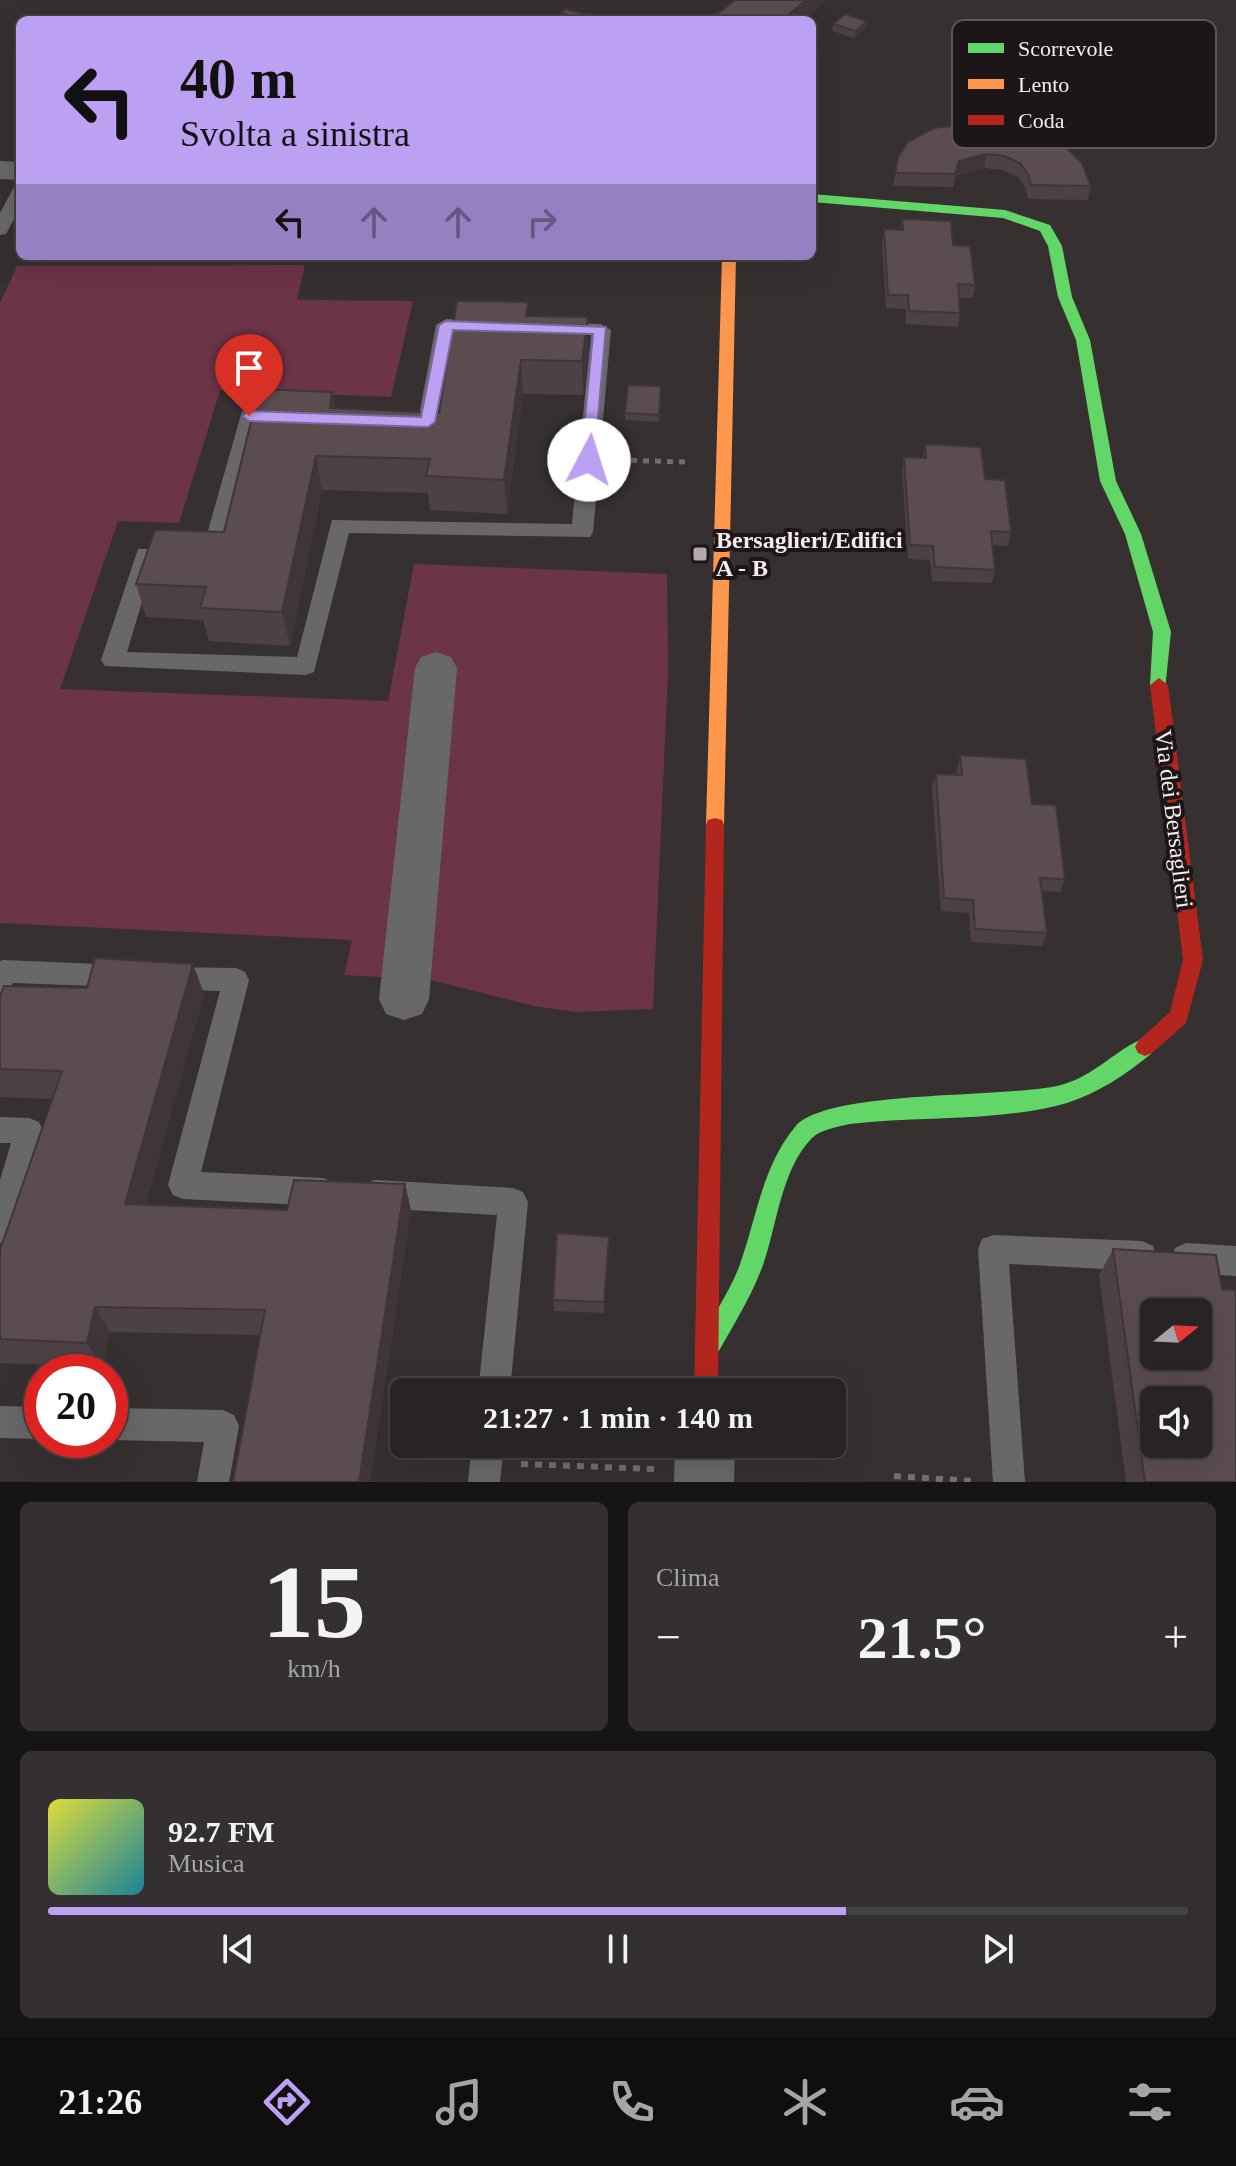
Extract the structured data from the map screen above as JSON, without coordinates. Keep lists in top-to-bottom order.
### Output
{
  "streets": {
    "street": ["Via dei Bersaglieri"]
  },
  "places": {
    "transit": ["Bersaglieri/Edifici A - B"]
  },
  "legend": ["Scorrevole", "Lento", "Coda"],
  "north": "right",
  "page": {
    "turn": ["40 m", "Svolta a sinistra"],
    "limit": "20",
    "trip": "21:27 · 1 min · 140 m",
    "tile": [
      ["15", "km/h"],
      "Clima"
    ],
    "heat": ["−", "21.5°", "+"],
    "song": ["92.7 FM", "Musica"],
    "tabs": "21:26"
  }
}
